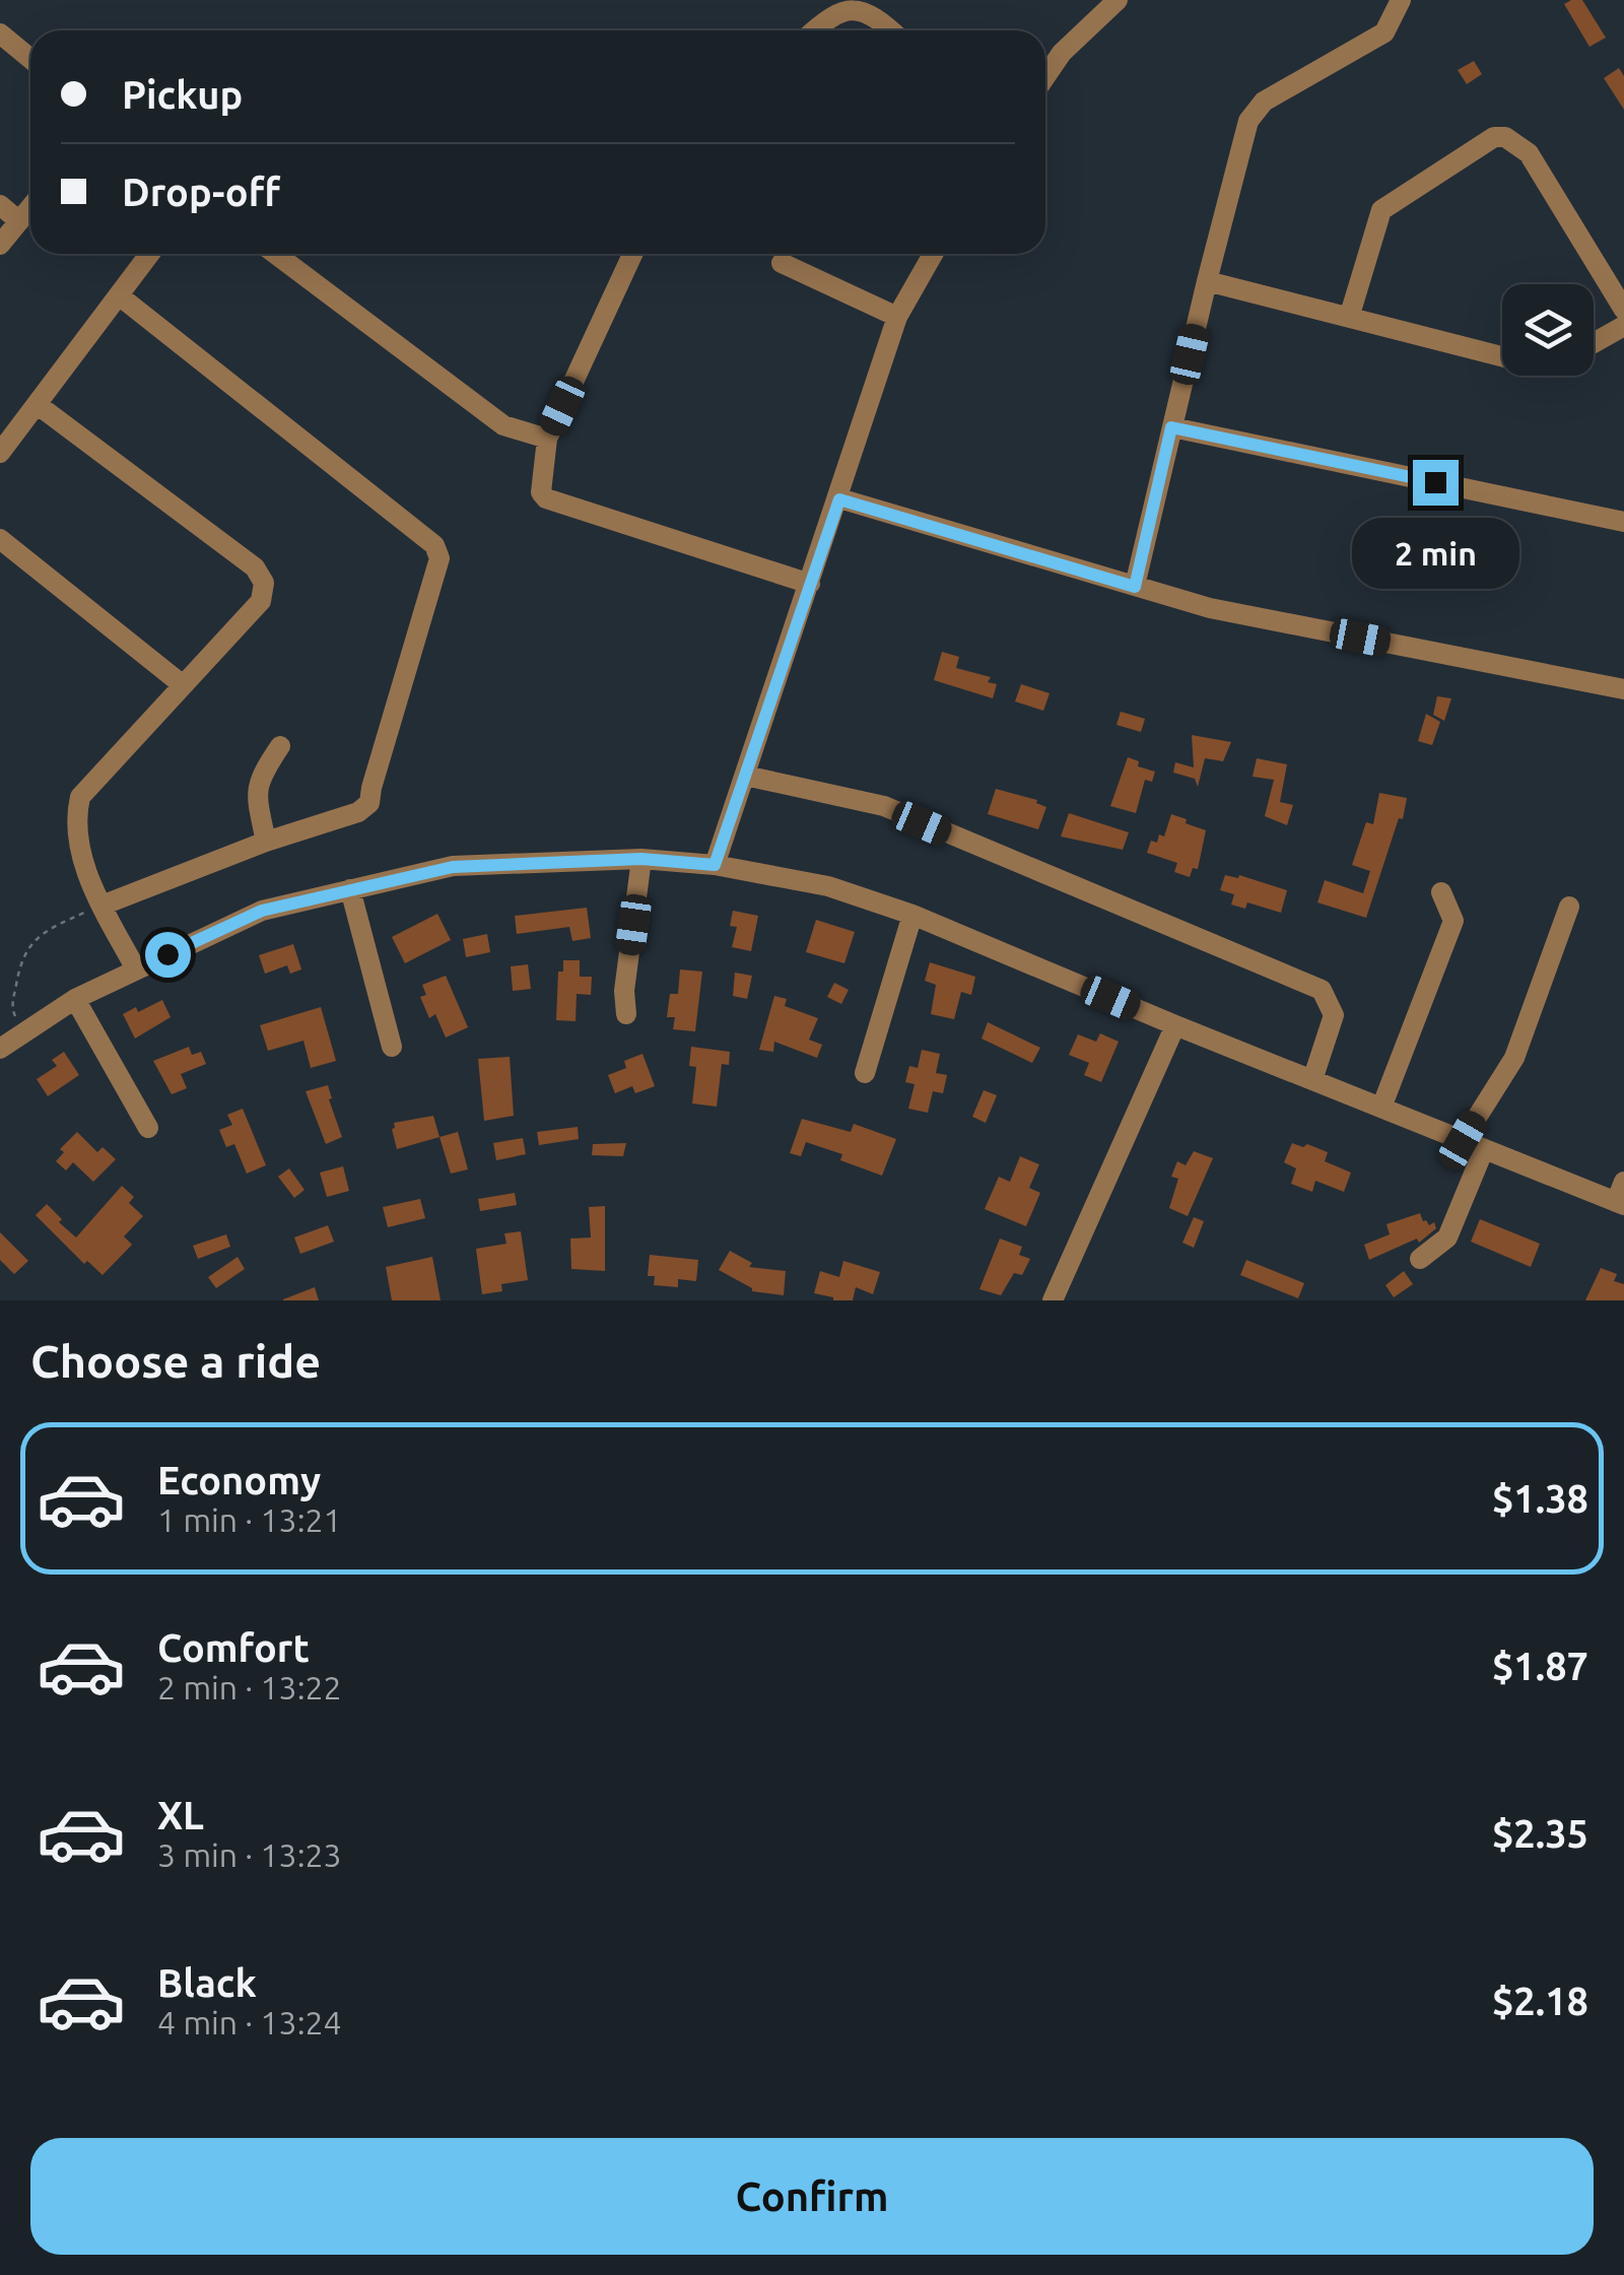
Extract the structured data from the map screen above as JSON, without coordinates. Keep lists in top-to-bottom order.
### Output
{
  "page": {
    "banner": ["Pickup", "Drop-off"],
    "bubble": "2 min",
    "heading": "Choose a ride",
    "list": [
      {
        "name": "Economy",
        "note": "1 min · 13:21",
        "value": "$1.38"
      },
      {
        "name": "Comfort",
        "note": "2 min · 13:22",
        "value": "$1.87"
      },
      {
        "name": "XL",
        "note": "3 min · 13:23",
        "value": "$2.35"
      },
      {
        "name": "Black",
        "note": "4 min · 13:24",
        "value": "$2.18"
      }
    ],
    "buttons": "Confirm"
  }
}
